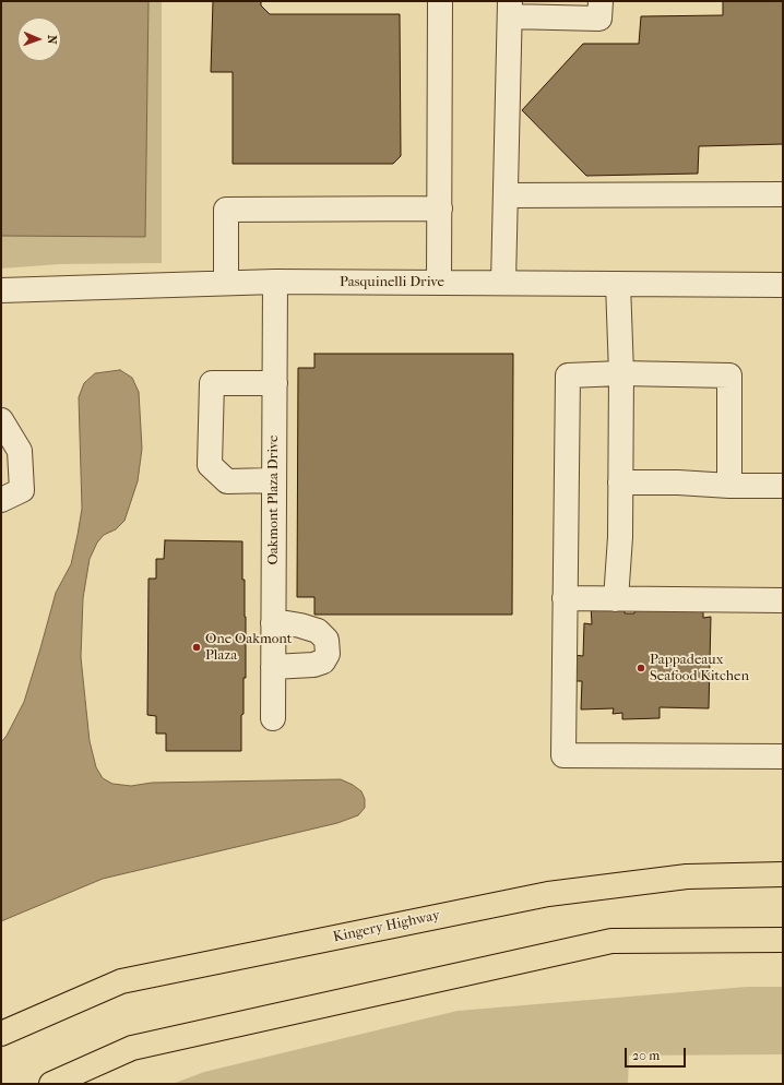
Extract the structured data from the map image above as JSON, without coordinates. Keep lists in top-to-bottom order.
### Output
{
  "streets": {
    "highway": ["Kingery Highway"],
    "street": ["Pasquinelli Drive", "Oakmont Plaza Drive"]
  },
  "crossings": [
    ["Pasquinelli Drive", "Oakmont Plaza Drive"]
  ],
  "places": ["One Oakmont Plaza", "Pappadeaux Seafood Kitchen"],
  "scale_bar": "20 m",
  "north": "right"
}
